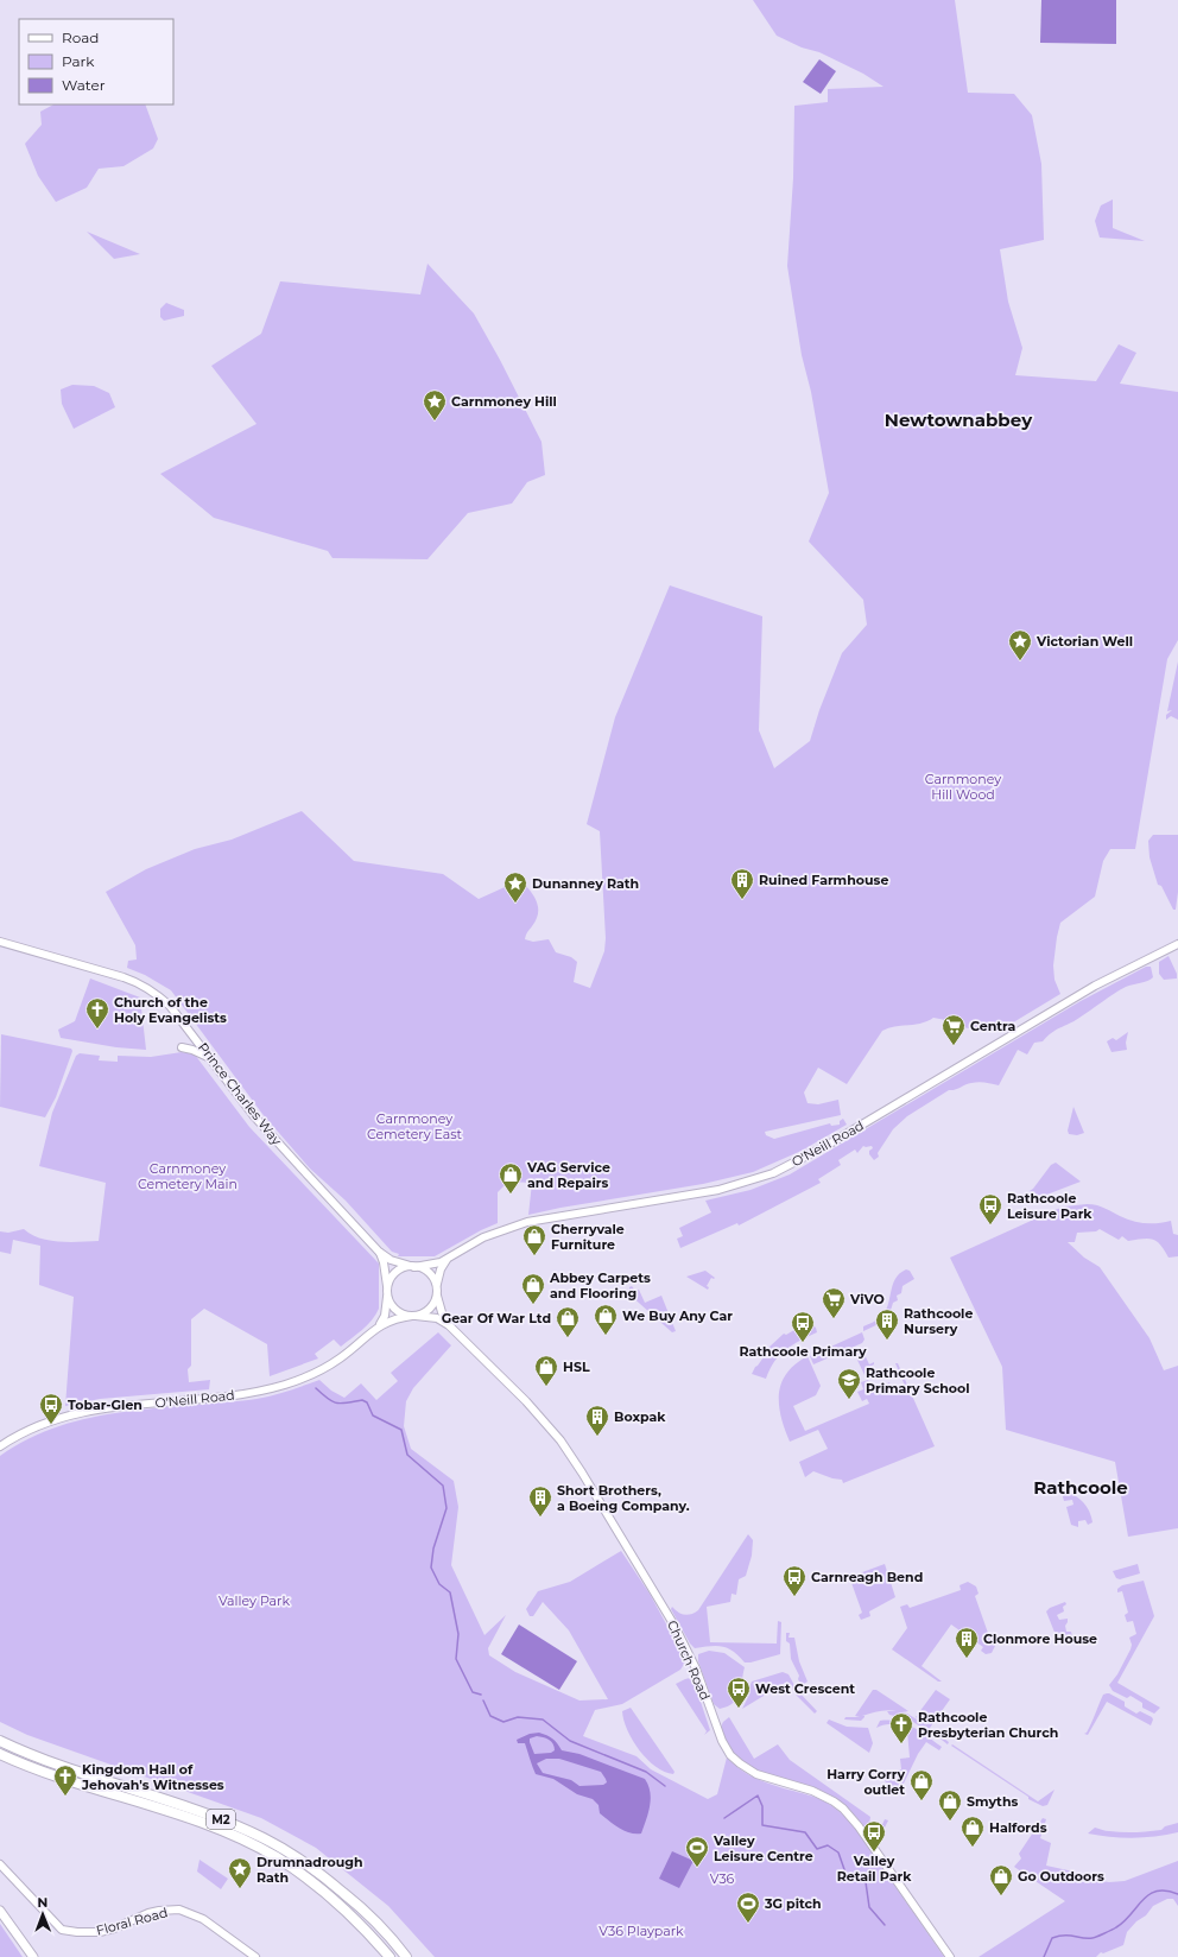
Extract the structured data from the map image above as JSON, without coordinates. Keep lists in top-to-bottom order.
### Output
{
  "streets": {
    "highway": ["M2"],
    "street": [
      "Prince Charles Way",
      "O'Neill Road",
      "Church Road",
      "Floral Road"
    ]
  },
  "crossings": [
    ["Prince Charles Way", "O'Neill Road"],
    ["Prince Charles Way", "Church Road"],
    ["O'Neill Road", "Church Road"]
  ],
  "districts": ["Newtownabbey", "Rathcoole"],
  "parks": [
    "Carnmoney Hill Wood",
    "Carnmoney Cemetery East",
    "Carnmoney Cemetery Main",
    "Valley Park",
    "V36",
    "V36 Playpark"
  ],
  "places": {
    "place": [
      "Carnmoney Hill",
      "Victorian Well",
      "Dunanney Rath",
      "Drumnadrough Rath"
    ],
    "building": [
      "Ruined Farmhouse",
      "Rathcoole Nursery",
      "Boxpak",
      "Short Brothers, a Boeing Company.",
      "Clonmore House"
    ],
    "church": ["Church of the Holy Evangelists", "Rathcoole Presbyterian Church", "Kingdom Hall of Jehovah's Witnesses"],
    "supermarket": ["Centra", "ViVO"],
    "shop": [
      "VAG Service and Repairs",
      "Cherryvale Furniture",
      "Abbey Carpets and Flooring",
      "We Buy Any Car",
      "Gear Of War Ltd",
      "HSL",
      "Harry Corry outlet",
      "Smyths",
      "Halfords",
      "Go Outdoors"
    ],
    "bus stop": [
      "Rathcoole Leisure Park",
      "Rathcoole Primary",
      "Tobar-Glen",
      "Carnreagh Bend",
      "West Crescent",
      "Valley Retail Park"
    ],
    "school or university": ["Rathcoole Primary School"],
    "sports": ["Valley Leisure Centre", "3G pitch"]
  },
  "legend": ["Road", "Park", "Water"],
  "north": "top"
}
